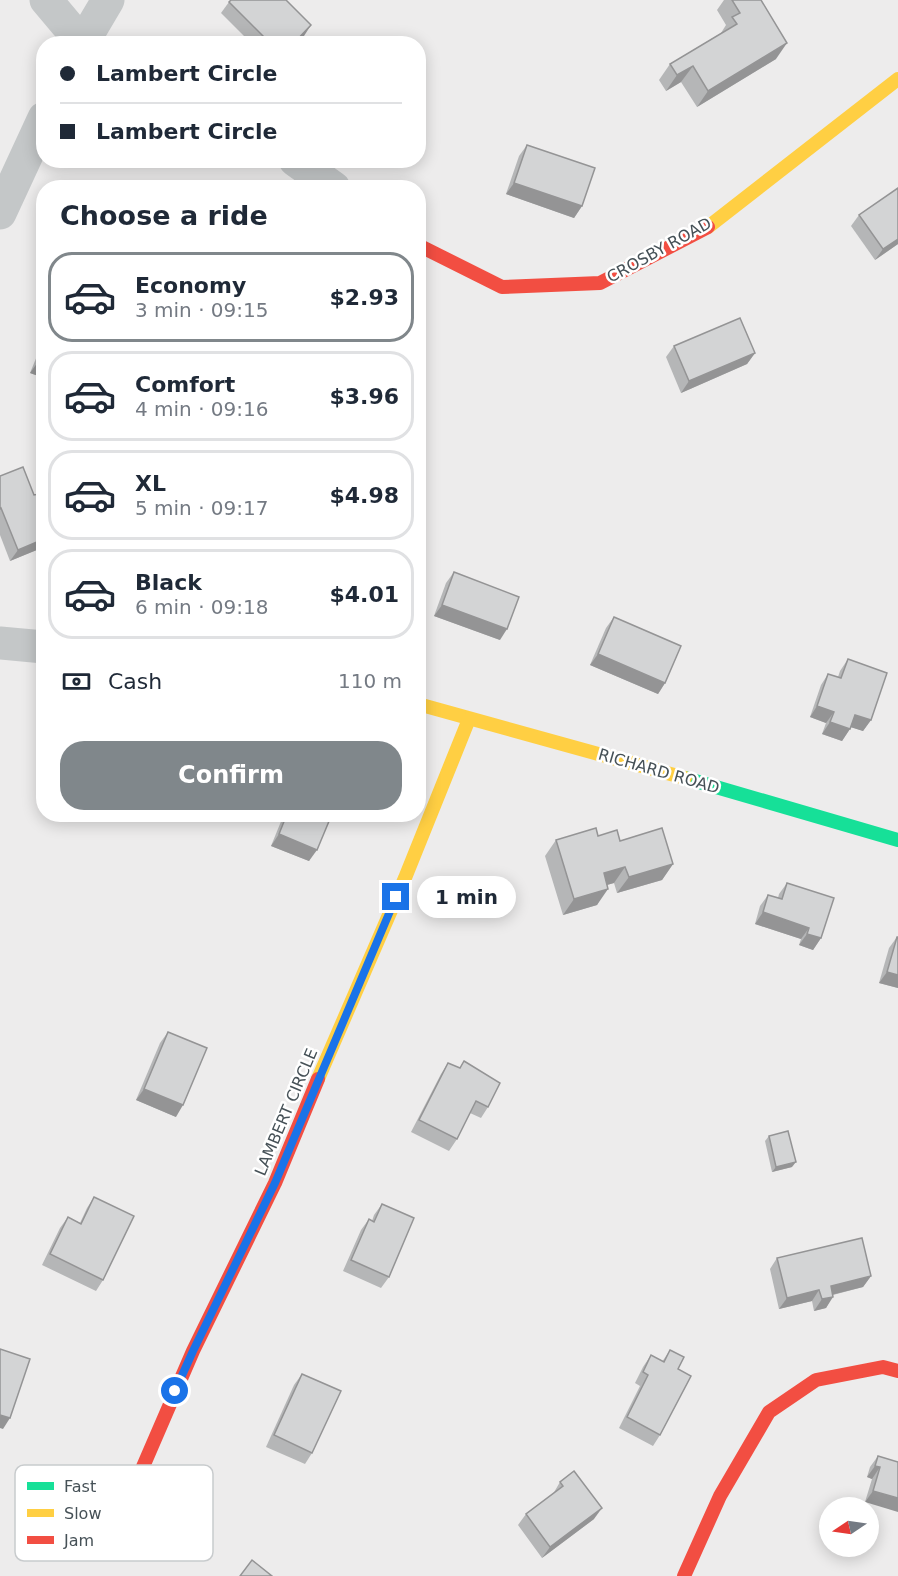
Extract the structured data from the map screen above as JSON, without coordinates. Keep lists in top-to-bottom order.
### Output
{
  "streets": {
    "street": ["CROSBY ROAD", "RICHARD ROAD", "LAMBERT CIRCLE"]
  },
  "crossings": [
    ["RICHARD ROAD", "LAMBERT CIRCLE"]
  ],
  "legend": ["Fast", "Slow", "Jam"],
  "north": "left",
  "page": {
    "banner": ["Lambert Circle", "Lambert Circle"],
    "heading": "Choose a ride",
    "list": [
      {
        "name": "Economy",
        "note": "3 min · 09:15",
        "value": "$2.93"
      },
      {
        "name": "Comfort",
        "note": "4 min · 09:16",
        "value": "$3.96"
      },
      {
        "name": "XL",
        "note": "5 min · 09:17",
        "value": "$4.98"
      },
      {
        "name": "Black",
        "note": "6 min · 09:18",
        "value": "$4.01"
      }
    ],
    "pay": ["Cash", "110 m"],
    "buttons": "Confirm",
    "bubble": "1 min"
  }
}
